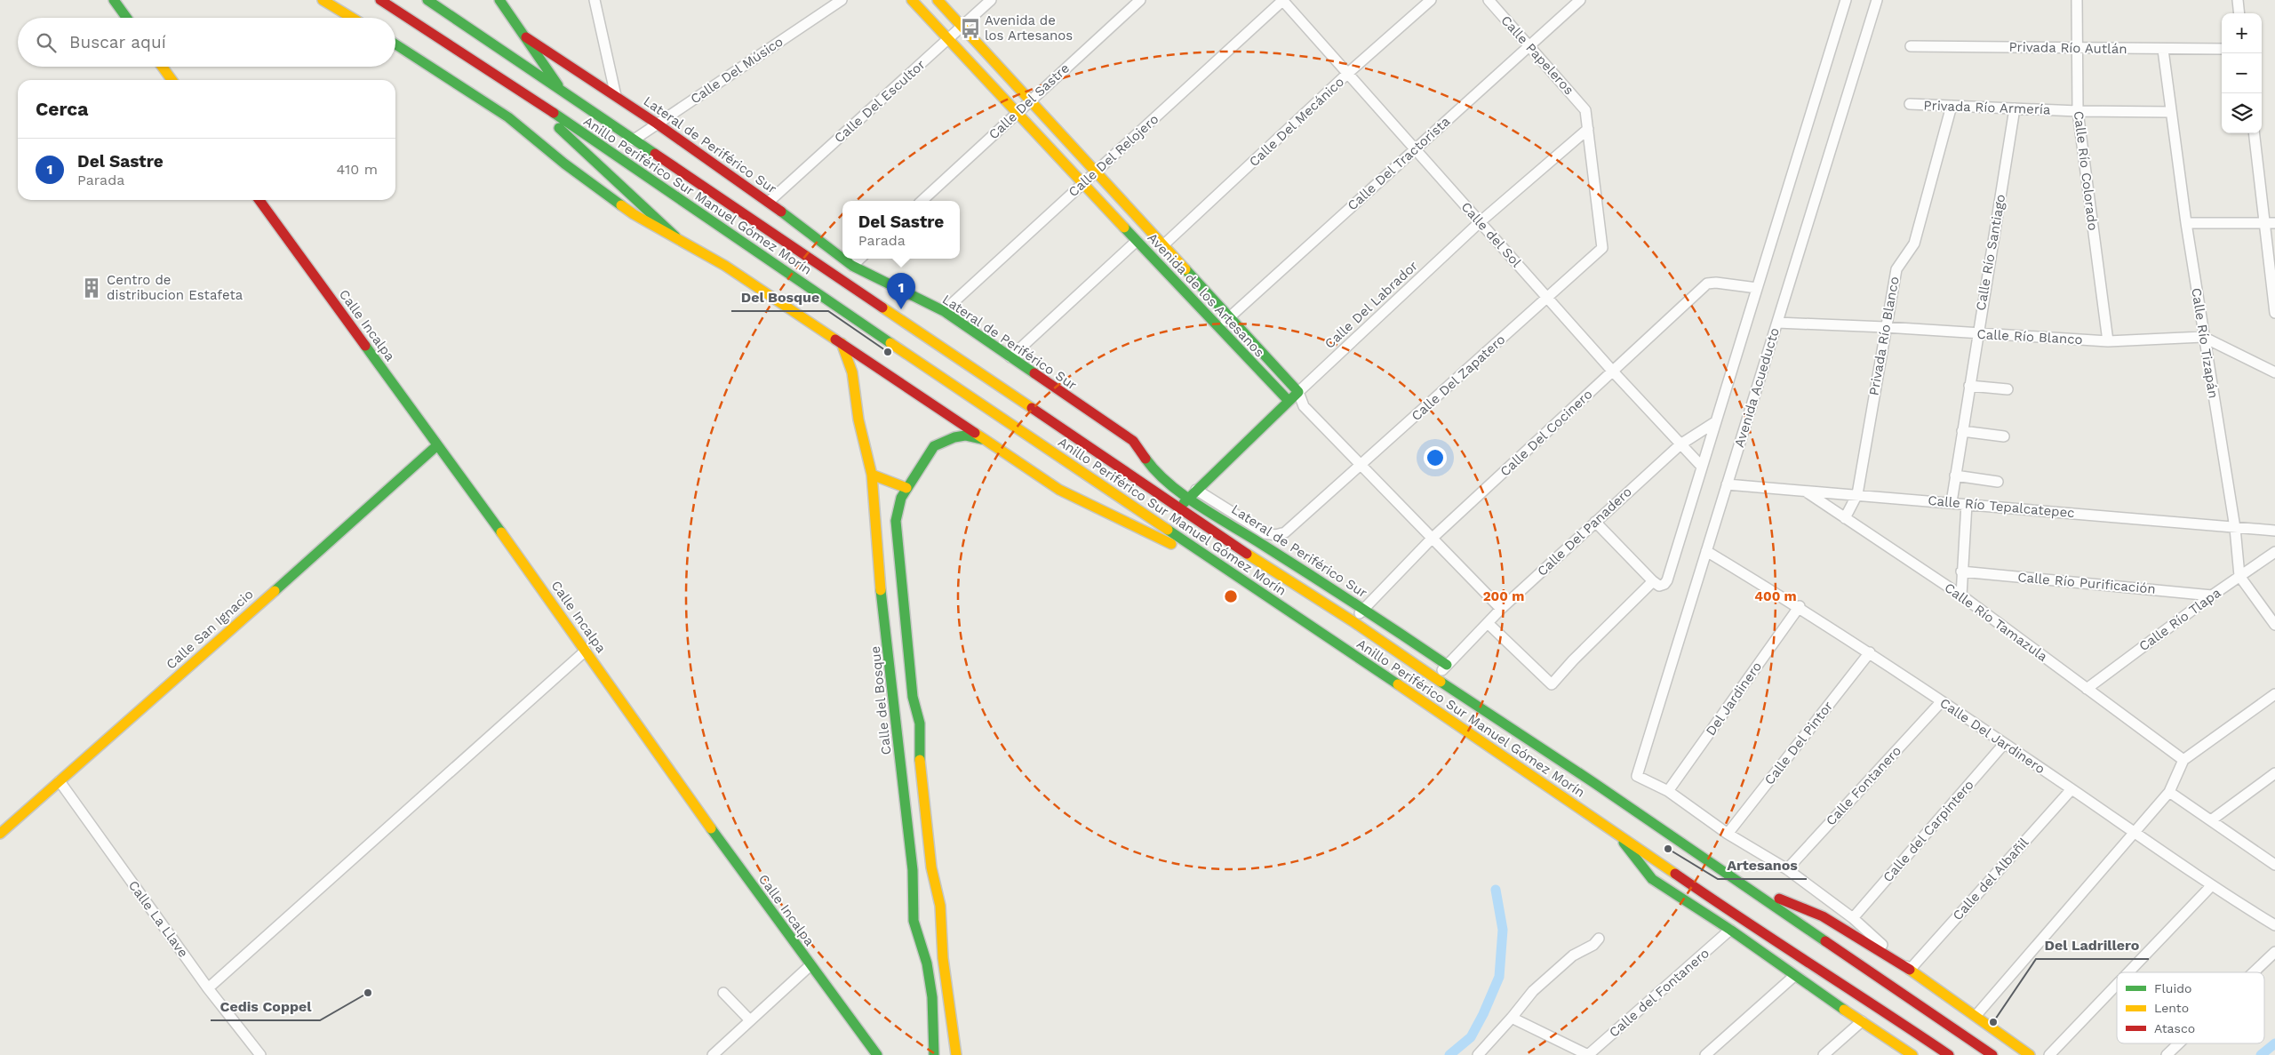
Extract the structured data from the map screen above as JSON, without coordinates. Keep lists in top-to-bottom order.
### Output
{
  "streets": {
    "main road": [
      "Lateral de Periférico Sur",
      "Anillo Periférico Sur Manuel Gómez Morín",
      "Avenida de los Artesanos",
      "Calle Del Labrador",
      "Calle Incalpa",
      "Calle San Ignacio",
      "Calle del Bosque"
    ],
    "street": [
      "Privada Río Autlán",
      "Calle Papeleros",
      "Calle Del Músico",
      "Calle Del Escultor",
      "Calle Del Sastre",
      "Privada Río Armería",
      "Calle Del Mecánico",
      "Calle Del Relojero",
      "Calle Del Tractorista",
      "Calle Río Colorado",
      "Calle del Sol",
      "Calle Río Santiago",
      "Privada Río Blanco",
      "Calle Río Blanco",
      "Calle Río Tizapán",
      "Calle Del Zapatero",
      "Avenida Acueducto",
      "Calle Del Cocinero",
      "Calle Río Tepalcatepec",
      "Calle Del Panadero",
      "Calle Río Purificación",
      "Calle Río Tlapa",
      "Calle Río Tamazula",
      "Del Jardinero",
      "Calle Del Jardinero",
      "Calle Del Pintor",
      "Calle Fontanero",
      "Calle del Carpintero",
      "Calle del Albañil",
      "Calle La Llave",
      "Calle del Fontanero"
    ]
  },
  "crossings": [
    ["Privada Río Autlán", "Calle Río Colorado"],
    ["Privada Río Autlán", "Calle Río Tizapán"],
    ["Calle Papeleros", "Calle Del Tractorista"],
    ["Calle Papeleros", "Calle Del Zapatero"],
    ["Calle Del Músico", "Lateral de Periférico Sur"],
    ["Calle Del Músico", "Anillo Periférico Sur Manuel Gómez Morín"],
    ["Calle Del Escultor", "Lateral de Periférico Sur"],
    ["Calle Del Escultor", "Avenida de los Artesanos"],
    ["Calle Del Sastre", "Avenida de los Artesanos"],
    ["Privada Río Armería", "Calle Río Colorado"],
    ["Privada Río Armería", "Calle Río Santiago"],
    ["Privada Río Armería", "Privada Río Blanco"],
    ["Privada Río Armería", "Calle Río Tizapán"],
    ["Calle Del Mecánico", "Calle del Sol"],
    ["Calle Del Mecánico", "Avenida de los Artesanos"],
    ["Lateral de Periférico Sur", "Calle Del Relojero"],
    ["Lateral de Periférico Sur", "Calle Del Labrador"],
    ["Lateral de Periférico Sur", "Calle Del Zapatero"],
    ["Lateral de Periférico Sur", "Calle Del Cocinero"],
    ["Lateral de Periférico Sur", "Calle Del Panadero"],
    ["Calle Del Relojero", "Calle del Sol"],
    ["Calle Del Relojero", "Avenida de los Artesanos"],
    ["Calle Del Tractorista", "Calle del Sol"],
    ["Calle Del Tractorista", "Avenida de los Artesanos"],
    ["Calle Río Colorado", "Calle Río Blanco"],
    ["Anillo Periférico Sur Manuel Gómez Morín", "Calle Del Labrador"],
    ["Anillo Periférico Sur Manuel Gómez Morín", "Calle Del Cocinero"],
    ["Anillo Periférico Sur Manuel Gómez Morín", "Calle Del Panadero"],
    ["Calle del Sol", "Calle Del Labrador"],
    ["Calle del Sol", "Calle Del Zapatero"],
    ["Calle del Sol", "Calle Del Cocinero"],
    ["Calle del Sol", "Calle Del Panadero"],
    ["Calle Río Santiago", "Calle Río Blanco"],
    ["Calle Río Santiago", "Calle Río Tepalcatepec"],
    ["Avenida de los Artesanos", "Calle Del Labrador"],
    ["Avenida de los Artesanos", "Calle Del Zapatero"],
    ["Avenida de los Artesanos", "Calle Del Cocinero"],
    ["Avenida de los Artesanos", "Calle Del Panadero"],
    ["Calle Del Labrador", "Calle Del Zapatero"],
    ["Calle Incalpa", "Calle San Ignacio"],
    ["Privada Río Blanco", "Calle Río Blanco"],
    ["Privada Río Blanco", "Calle Río Tepalcatepec"],
    ["Privada Río Blanco", "Calle Río Tamazula"],
    ["Calle Río Blanco", "Calle Río Tizapán"],
    ["Calle Río Blanco", "Avenida Acueducto"],
    ["Calle Río Tizapán", "Calle Río Tepalcatepec"],
    ["Calle Río Tizapán", "Calle Río Tlapa"],
    ["Avenida Acueducto", "Calle Río Tepalcatepec"],
    ["Avenida Acueducto", "Del Jardinero"],
    ["Avenida Acueducto", "Calle Del Jardinero"],
    ["Calle Río Tepalcatepec", "Calle Río Tamazula"],
    ["Calle Río Purificación", "Calle Río Tlapa"],
    ["Calle Río Tlapa", "Calle Río Tamazula"],
    ["Calle San Ignacio", "Calle La Llave"],
    ["Del Jardinero", "Calle Del Jardinero"],
    ["Calle Del Jardinero", "Calle Del Pintor"],
    ["Calle Del Jardinero", "Calle Fontanero"],
    ["Calle Del Jardinero", "Calle del Carpintero"],
    ["Calle Del Jardinero", "Calle del Albañil"]
  ],
  "places": {
    "bus stop": ["Avenida de los Artesanos"],
    "building": ["Centro de distribucion Estafeta"],
    "other": [
      "Del Bosque",
      "Artesanos",
      "Cedis Coppel",
      "Del Ladrillero"
    ]
  },
  "legend": ["Fluido", "Lento", "Atasco"],
  "page": {
    "map_buttons": ["+", "−"],
    "search": "Buscar aquí",
    "heading": "Cerca",
    "list": [
      {
        "mark": "1",
        "name": "Del Sastre",
        "note": "Parada",
        "value": "410 m"
      }
    ],
    "popup": ["Del Sastre", "Parada"],
    "pins": "1"
  },
  "rings": ["200 m", "400 m"]
}
